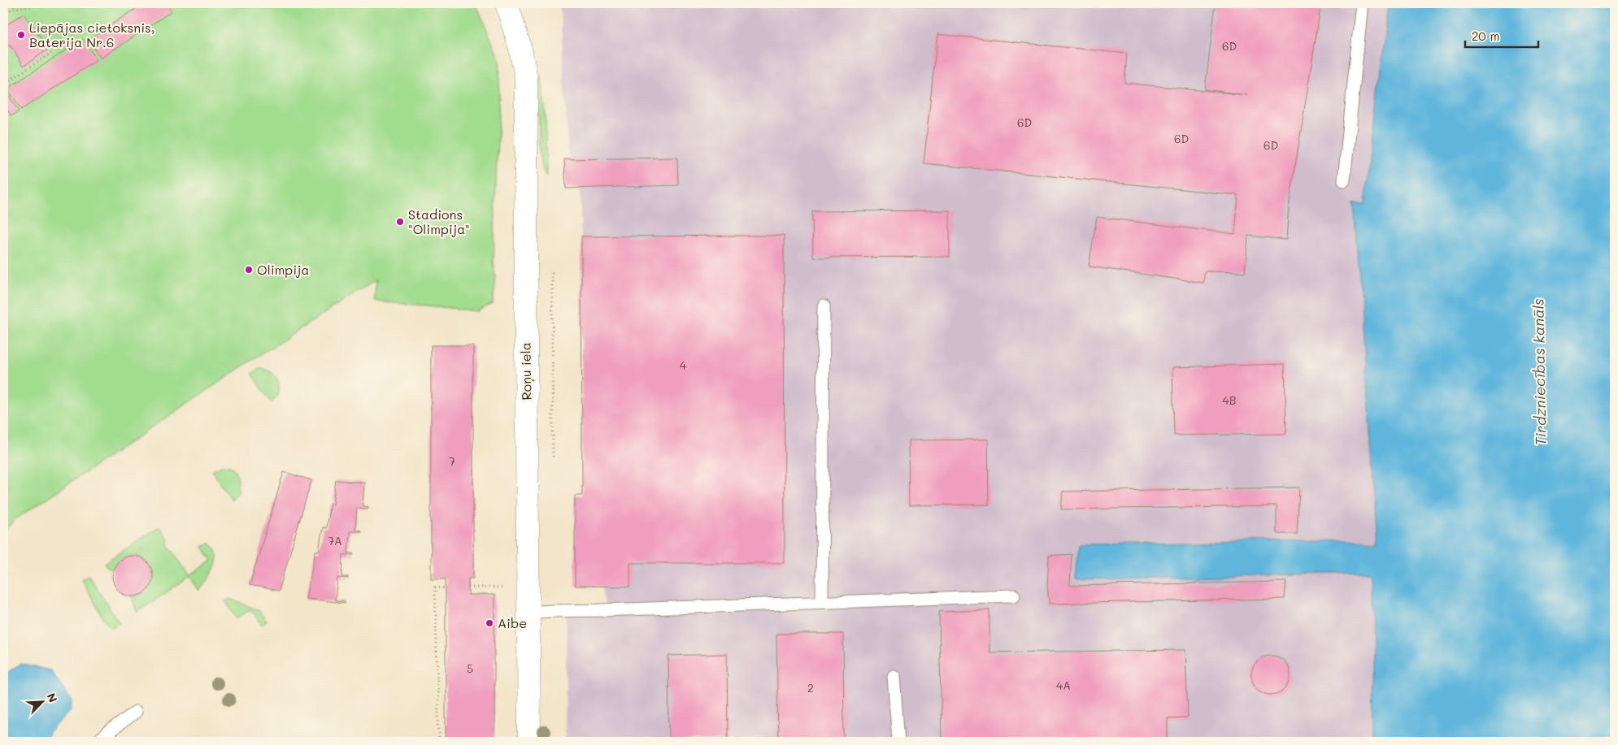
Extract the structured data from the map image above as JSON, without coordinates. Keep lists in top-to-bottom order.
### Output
{
  "streets": {
    "street": ["Roņu iela"]
  },
  "water": ["Tirdzniecības kanāls"],
  "places": [
    "Liepājas cietoksnis, Baterija Nr.6",
    "Stadions \"Olimpija\"",
    "Olimpija",
    "Aibe"
  ],
  "house_numbers": [
    "6D",
    "6D",
    "6D",
    "6D",
    "4",
    "4B",
    "7",
    "7A",
    "5",
    "4A",
    "2"
  ],
  "scale_bar": "20 m",
  "north": "top right"
}
